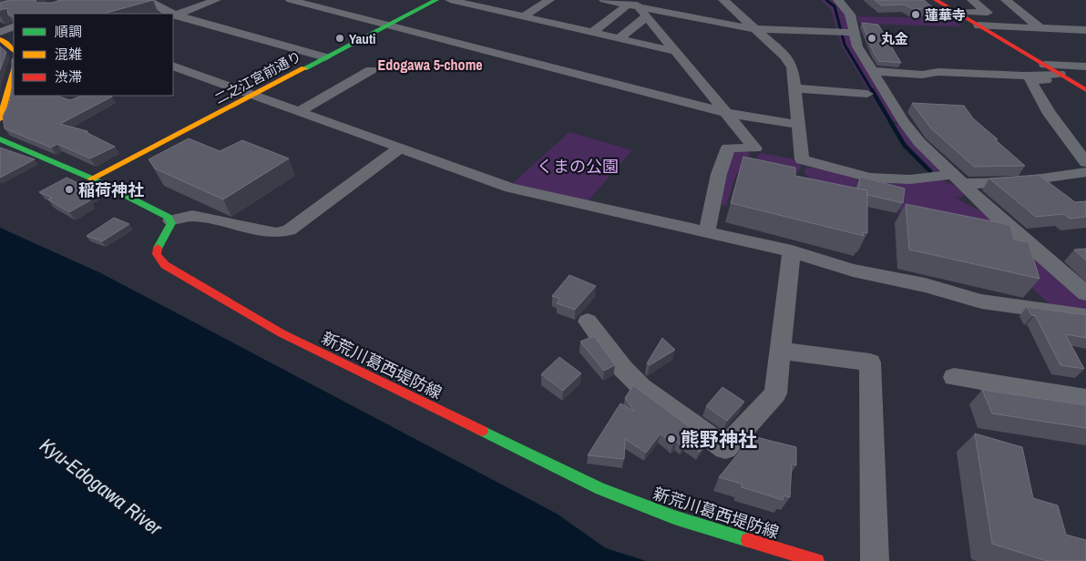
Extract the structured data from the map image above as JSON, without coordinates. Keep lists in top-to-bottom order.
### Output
{
  "streets": {
    "main road": ["二之江宮前通り", "新荒川葛西堤防線"]
  },
  "districts": ["Edogawa 5-chome"],
  "water": ["Kyu-Edogawa River"],
  "parks": ["くまの公園"],
  "places": [
    "蓮華寺",
    "Yauti",
    "丸金",
    "稲荷神社",
    "熊野神社"
  ],
  "legend": ["順調", "混雑", "渋滞"]
}
